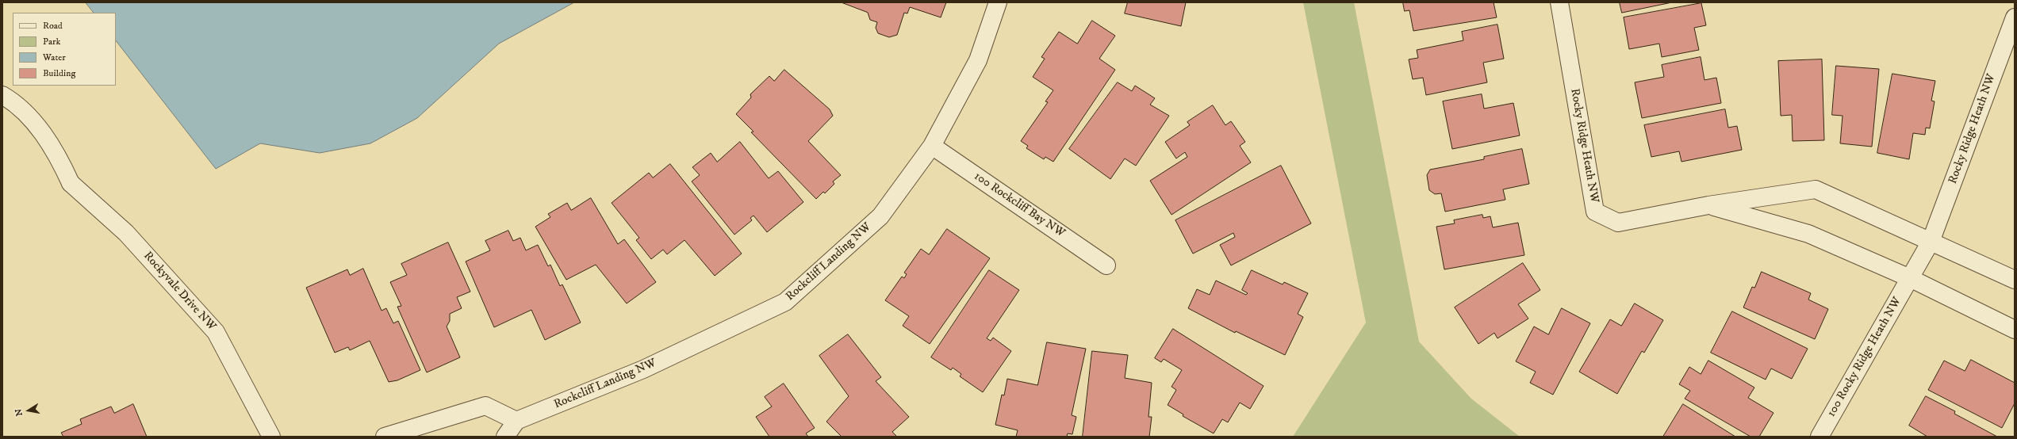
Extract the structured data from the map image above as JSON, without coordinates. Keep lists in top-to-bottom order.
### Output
{
  "streets": {
    "street": [
      "Rocky Ridge Heath NW",
      "100 Rockcliff Bay NW",
      "Rockcliff Landing NW",
      "Rockyvale Drive NW",
      "100 Rocky Ridge Heath NW"
    ]
  },
  "crossings": [
    ["Rocky Ridge Heath NW", "100 Rocky Ridge Heath NW"],
    ["100 Rockcliff Bay NW", "Rockcliff Landing NW"]
  ],
  "legend": [
    "Road",
    "Park",
    "Water",
    "Building"
  ],
  "north": "left"
}
